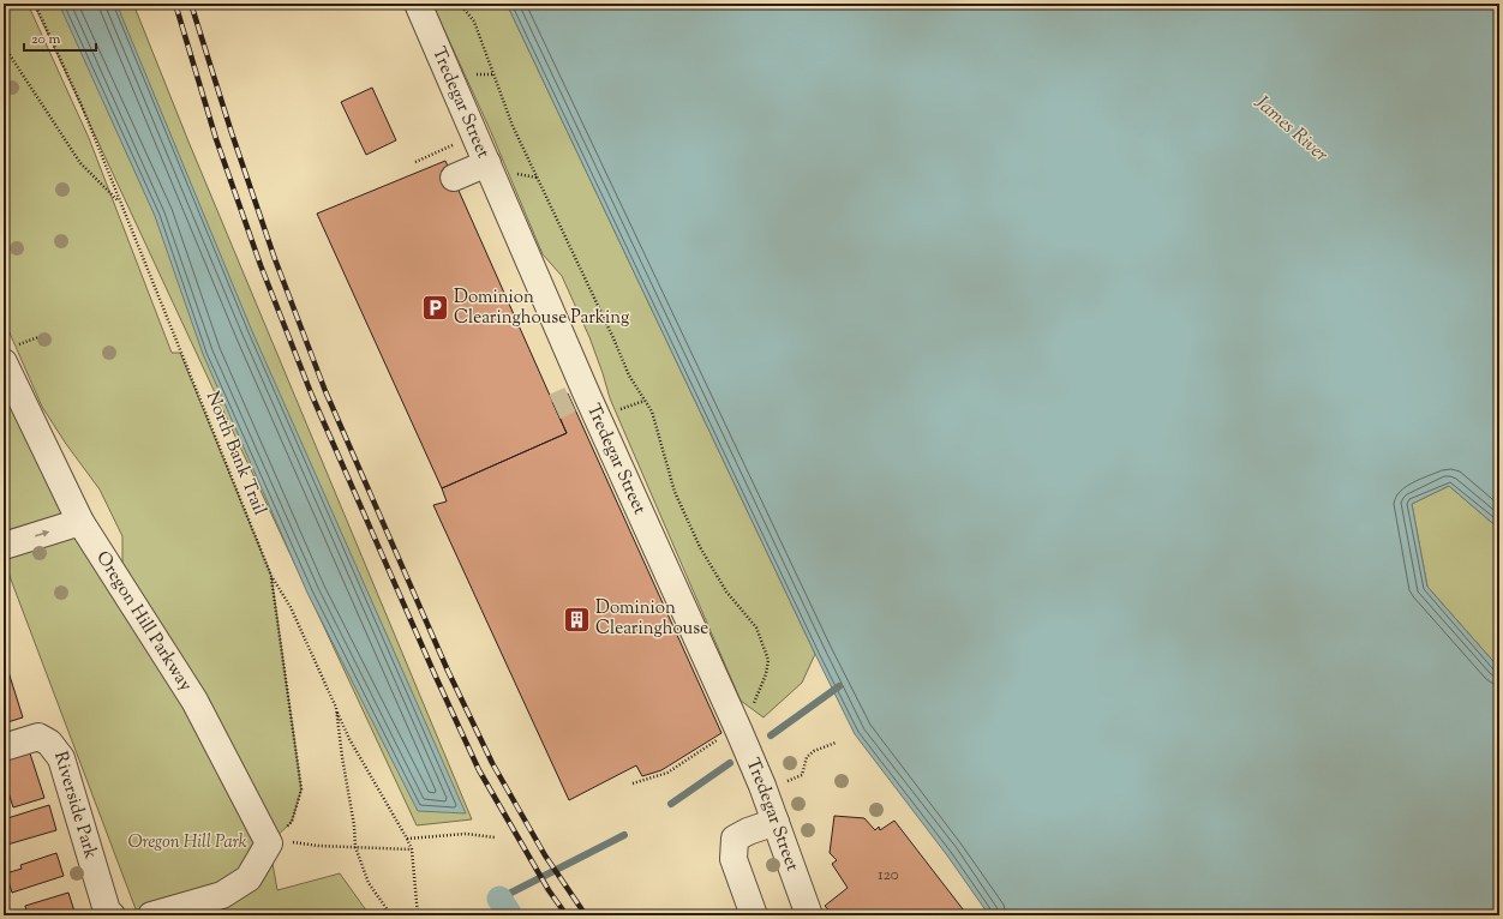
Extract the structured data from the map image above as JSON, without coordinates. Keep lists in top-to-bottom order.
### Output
{
  "streets": {
    "street": ["Tredegar Street", "Oregon Hill Parkway", "Riverside Park"],
    "path": ["North Bank Trail"]
  },
  "water": ["James River"],
  "parks": ["Oregon Hill Park"],
  "places": {
    "parking": ["Dominion Clearinghouse Parking"],
    "building": ["Dominion Clearinghouse"]
  },
  "house_numbers": ["120"],
  "scale_bar": "20 m"
}
